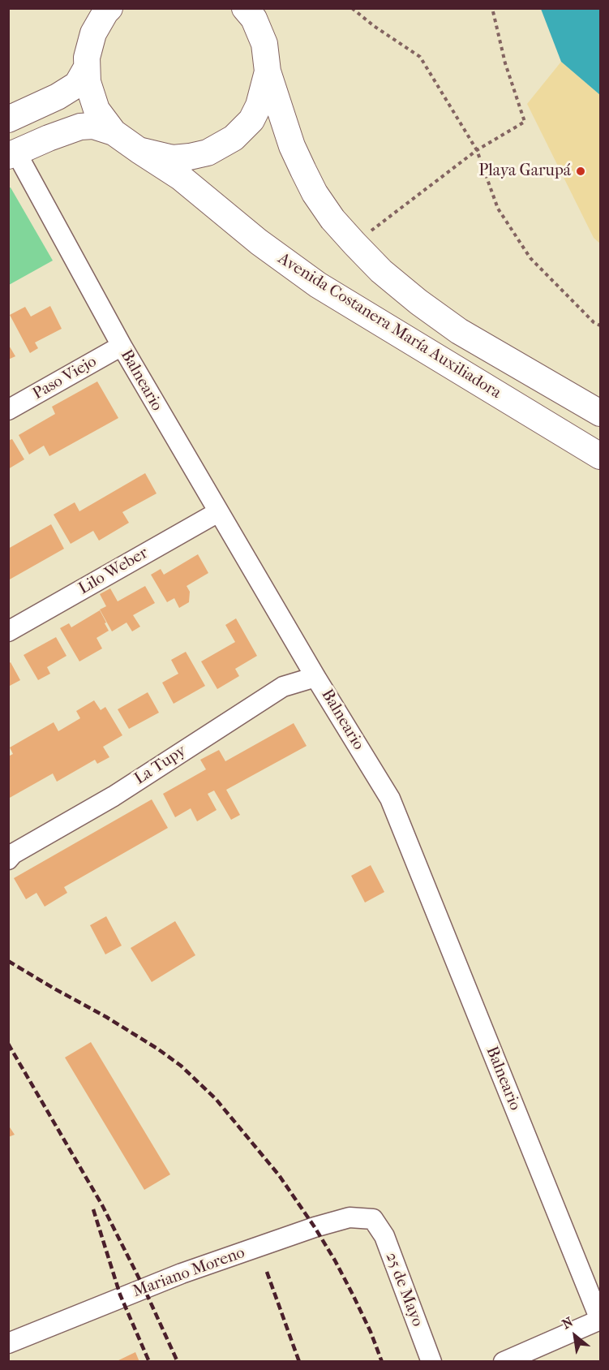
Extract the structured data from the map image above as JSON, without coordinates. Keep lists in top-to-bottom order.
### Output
{
  "streets": {
    "main road": ["Avenida Costanera María Auxiliadora"],
    "street": [
      "Paso Viejo",
      "Balneario",
      "Lilo Weber",
      "La Tupy",
      "Mariano Moreno",
      "25 de Mayo"
    ]
  },
  "crossings": [
    ["Paso Viejo", "Balneario"],
    ["Balneario", "Lilo Weber"],
    ["Balneario", "La Tupy"],
    ["Mariano Moreno", "25 de Mayo"]
  ],
  "places": ["Playa Garupá"],
  "north": "top left"
}
